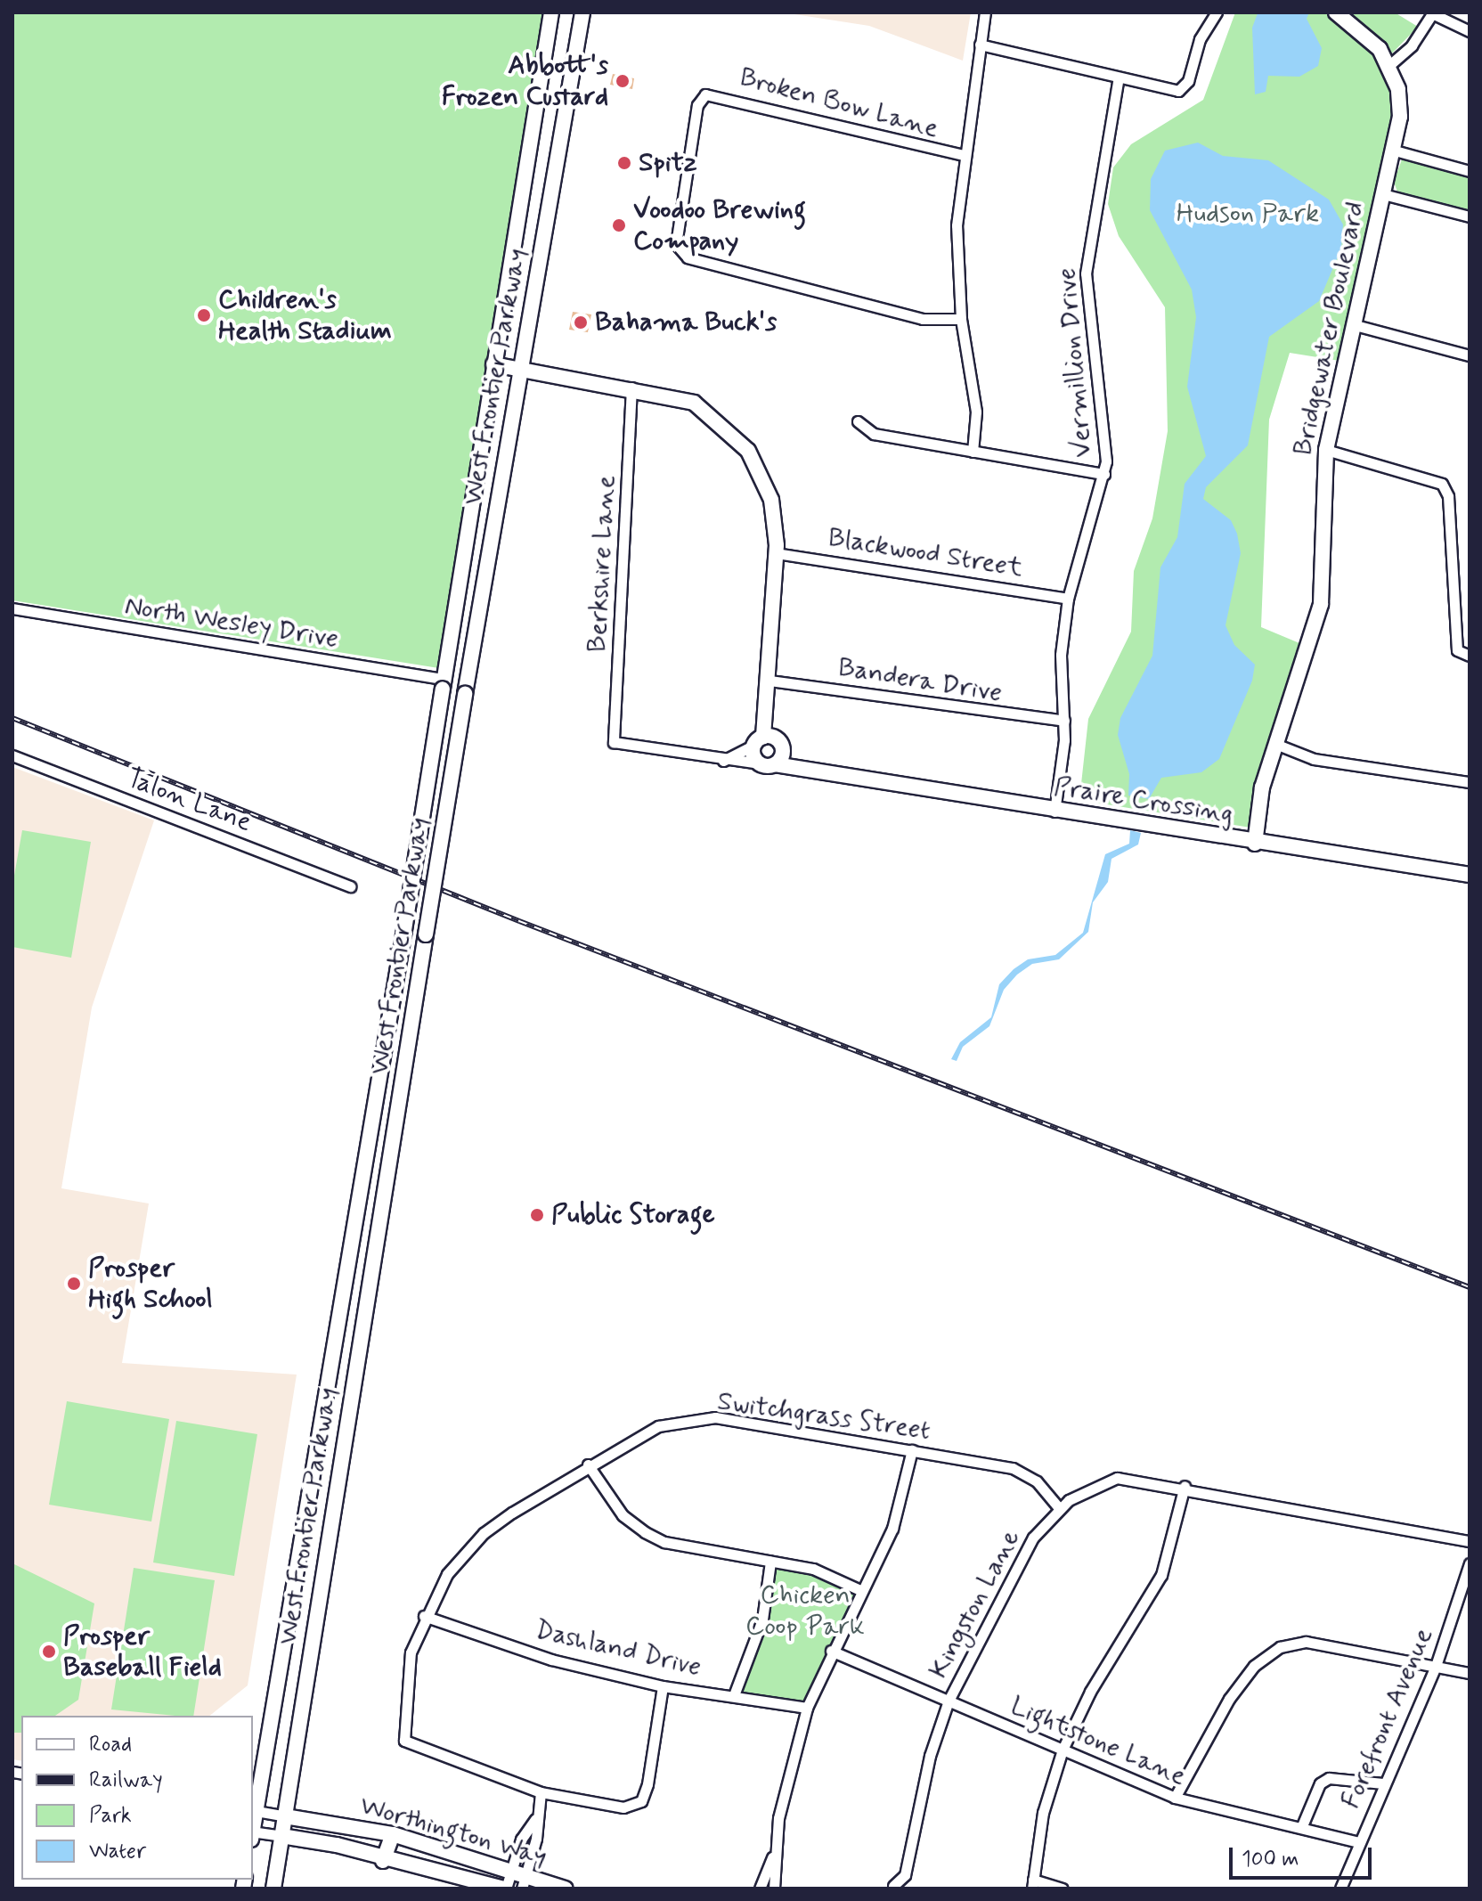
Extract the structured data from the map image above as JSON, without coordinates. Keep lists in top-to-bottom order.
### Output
{
  "streets": {
    "street": [
      "Broken Bow Lane",
      "Bridgewater Boulevard",
      "Vermillion Drive",
      "West Frontier Parkway",
      "Blackwood Street",
      "Berkshire Lane",
      "North Wesley Drive",
      "Bandera Drive",
      "Talon Lane",
      "Praire Crossing",
      "Switchgrass Street",
      "Kingston Lane",
      "Dashland Drive",
      "Forefront Avenue",
      "Lightstone Lane",
      "Worthington Way"
    ]
  },
  "crossings": [
    ["Bridgewater Boulevard", "Praire Crossing"],
    ["Vermillion Drive", "Blackwood Street"],
    ["Vermillion Drive", "Bandera Drive"],
    ["Vermillion Drive", "Praire Crossing"],
    ["West Frontier Parkway", "North Wesley Drive"],
    ["West Frontier Parkway", "Worthington Way"],
    ["Switchgrass Street", "Kingston Lane"],
    ["Switchgrass Street", "Dashland Drive"],
    ["Kingston Lane", "Lightstone Lane"],
    ["Forefront Avenue", "Lightstone Lane"]
  ],
  "parks": ["Hudson Park", "Chicken Coop Park"],
  "places": [
    "Abbott's Frozen Custard",
    "Spitz",
    "Voodoo Brewing Company",
    "Children's Health Stadium",
    "Bahama Buck's",
    "Public Storage",
    "Prosper High School",
    "Prosper Baseball Field"
  ],
  "legend": [
    "Road",
    "Railway",
    "Park",
    "Water"
  ],
  "scale_bar": "100 m"
}
